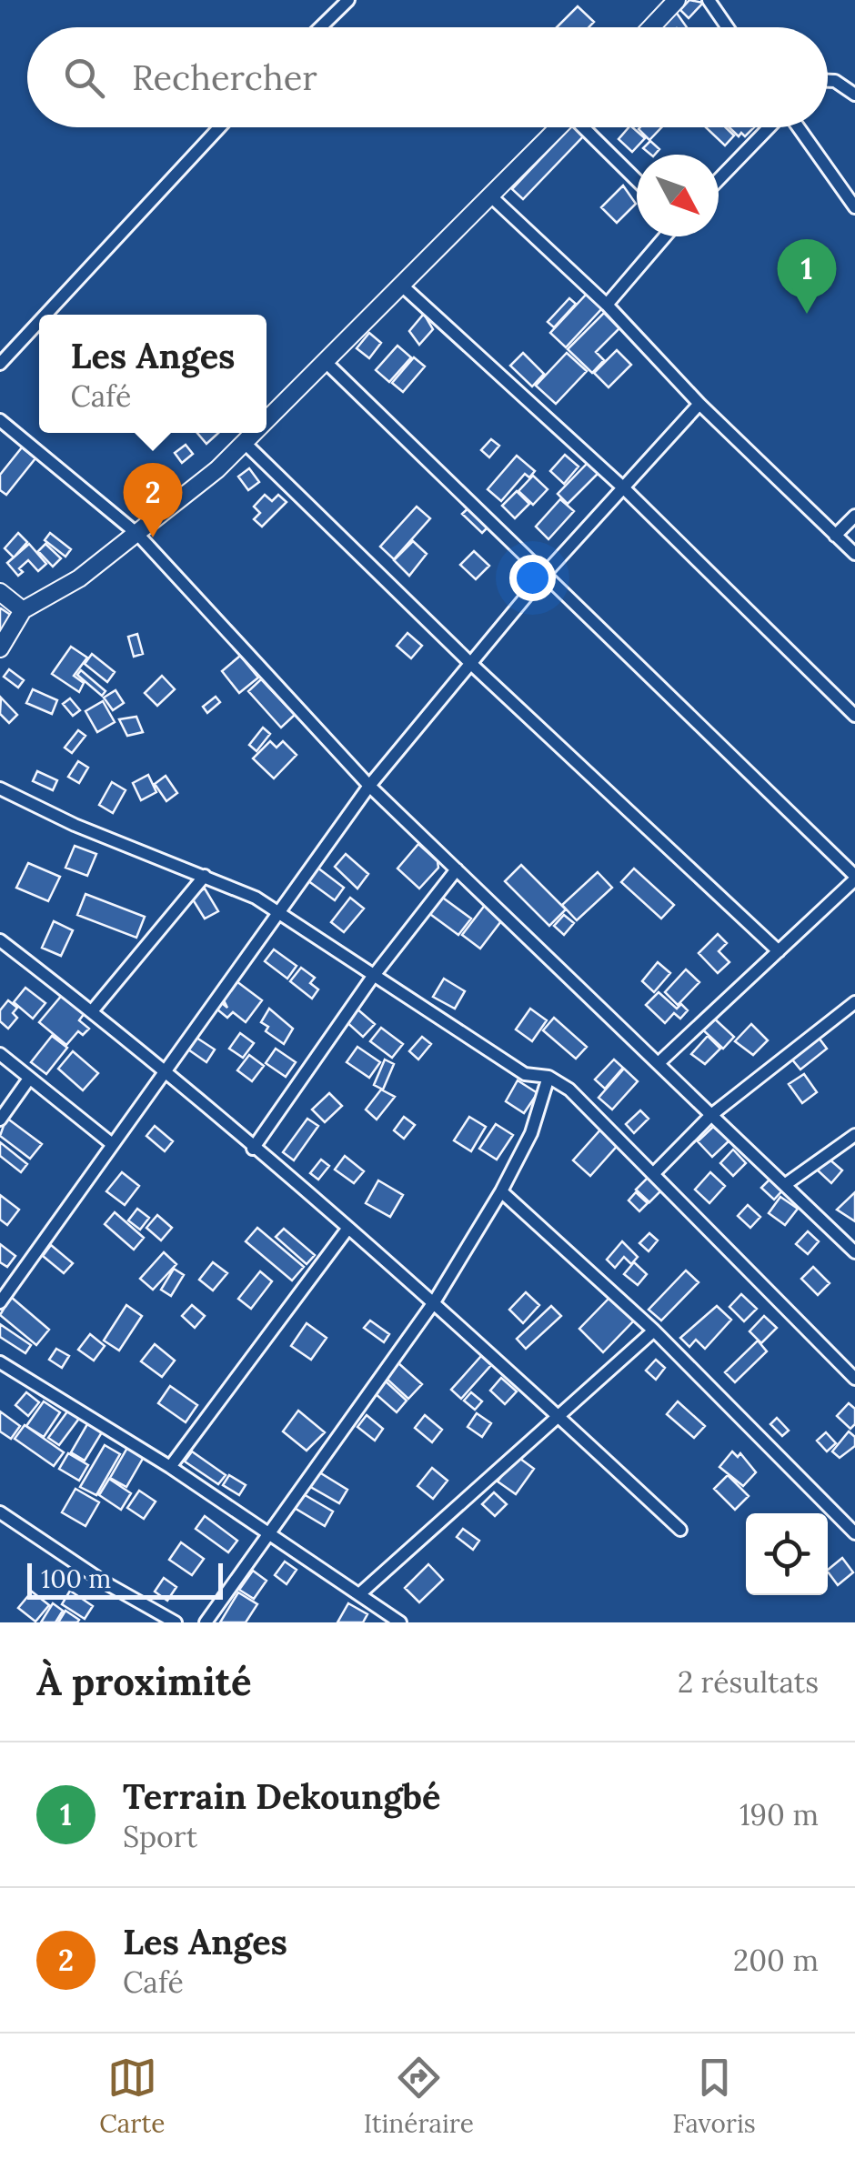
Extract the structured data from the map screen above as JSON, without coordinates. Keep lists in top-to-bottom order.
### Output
{
  "scale_bar": "100 m",
  "north": "bottom right",
  "page": {
    "search": "Rechercher",
    "pins": ["1", "2"],
    "popup": ["Les Anges", "Café"],
    "scale": "100 m",
    "heading": ["À proximité", "2 résultats"],
    "list": [
      {
        "mark": "1",
        "name": "Terrain Dekoungbé",
        "note": "Sport",
        "value": "190 m"
      },
      {
        "mark": "2",
        "name": "Les Anges",
        "note": "Café",
        "value": "200 m"
      }
    ],
    "nav": ["Carte", "Itinéraire", "Favoris"]
  }
}
